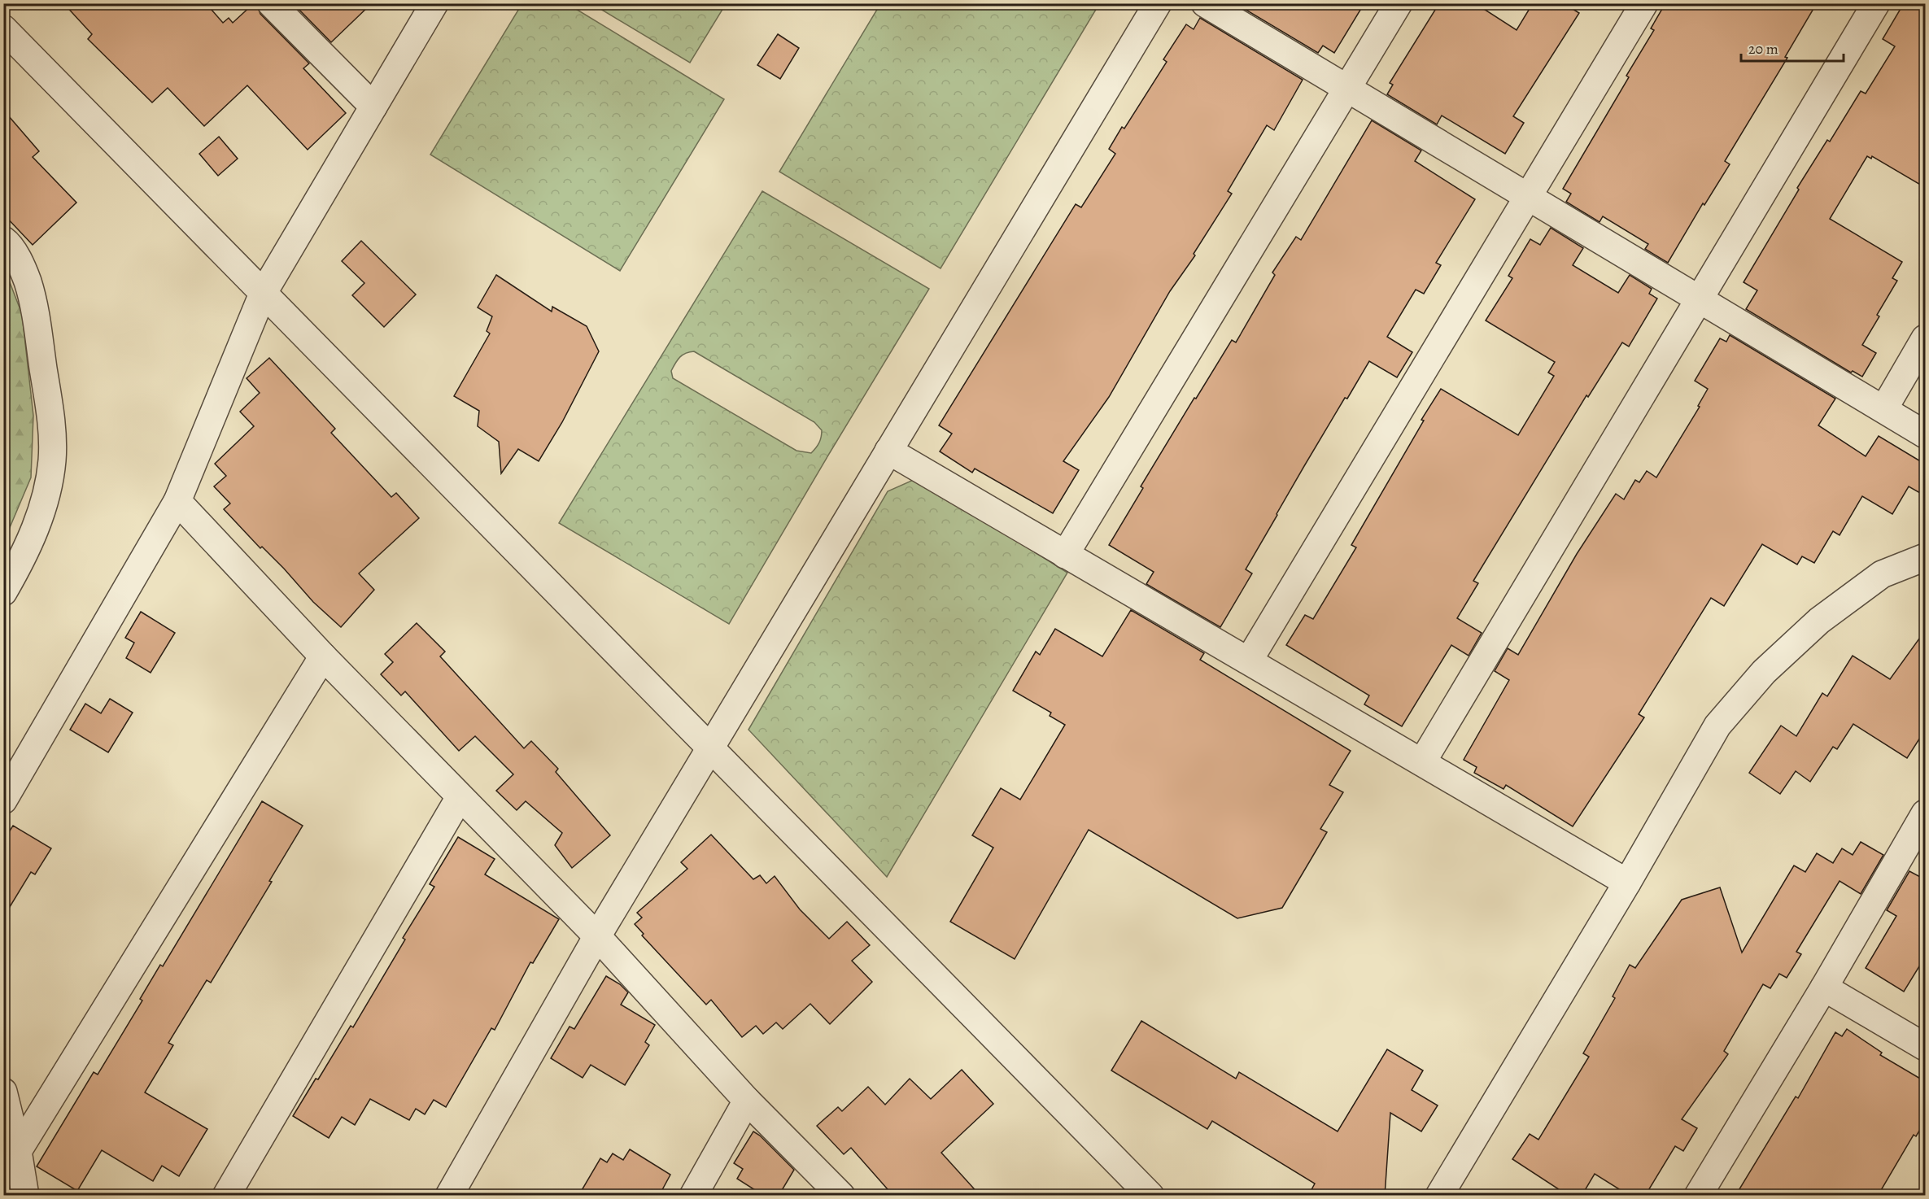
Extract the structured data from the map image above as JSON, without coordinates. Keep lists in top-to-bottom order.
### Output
{
  "scale_bar": "20 m"
}
